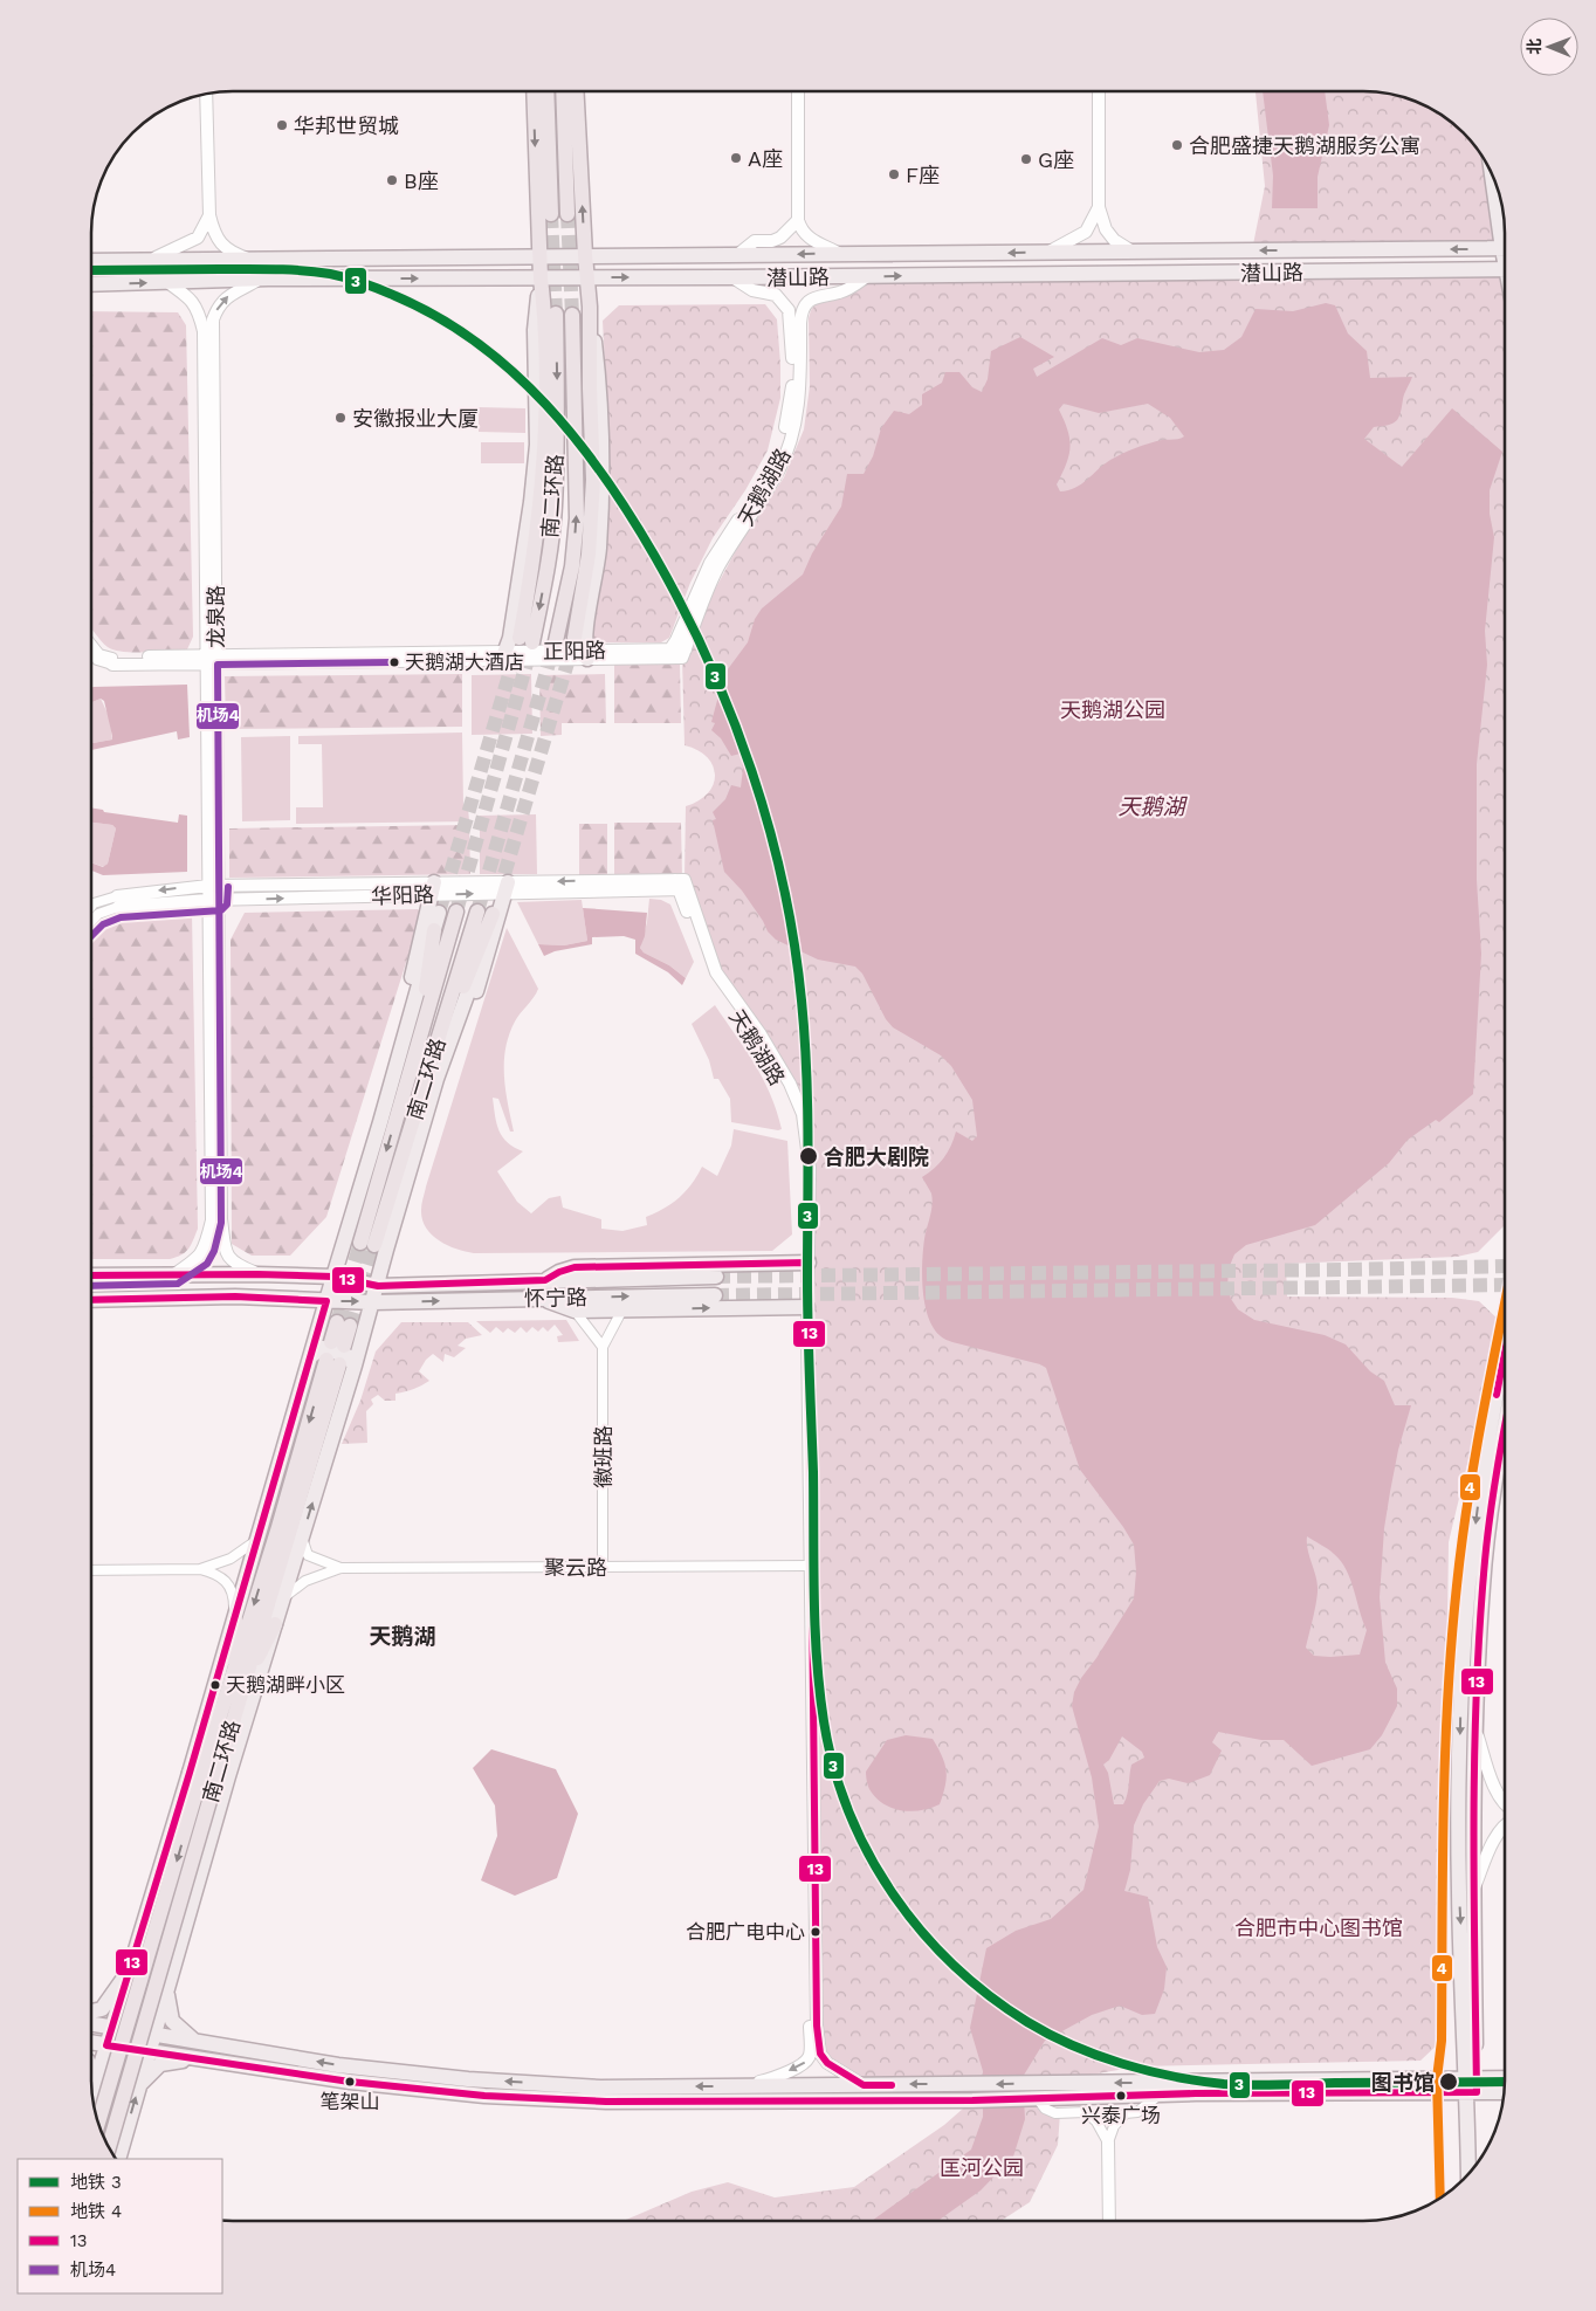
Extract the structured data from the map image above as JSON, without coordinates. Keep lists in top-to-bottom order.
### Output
{
  "streets": {
    "highway": ["南二环路"],
    "main road": ["潜山路", "怀宁路"],
    "street": [
      "天鹅湖路",
      "龙泉路",
      "正阳路",
      "华阳路",
      "徽班路",
      "聚云路"
    ]
  },
  "crossings": [
    ["潜山路", "天鹅湖路"],
    ["潜山路", "龙泉路"],
    ["天鹅湖路", "正阳路"],
    ["天鹅湖路", "华阳路"],
    ["天鹅湖路", "聚云路"],
    ["龙泉路", "正阳路"],
    ["龙泉路", "华阳路"],
    ["龙泉路", "怀宁路"],
    ["徽班路", "聚云路"]
  ],
  "districts": ["天鹅湖"],
  "water": ["天鹅湖"],
  "parks": ["天鹅湖公园", "合肥市中心图书馆", "匡河公园"],
  "places": [
    "华邦世贸城",
    "合肥盛捷天鹅湖服务公寓",
    "A座",
    "G座",
    "F座",
    "B座",
    "安徽报业大厦",
    "天鹅湖大酒店",
    "合肥大剧院",
    "天鹅湖畔小区",
    "合肥广电中心",
    "笔架山",
    "图书馆",
    "兴泰广场"
  ],
  "lines": [
    "metro line 3",
    "transit line 机场4",
    "transit line 13",
    "metro line 4"
  ],
  "legend": [
    "地铁 3",
    "地铁 4",
    "13",
    "机场4"
  ],
  "north": "left"
}
